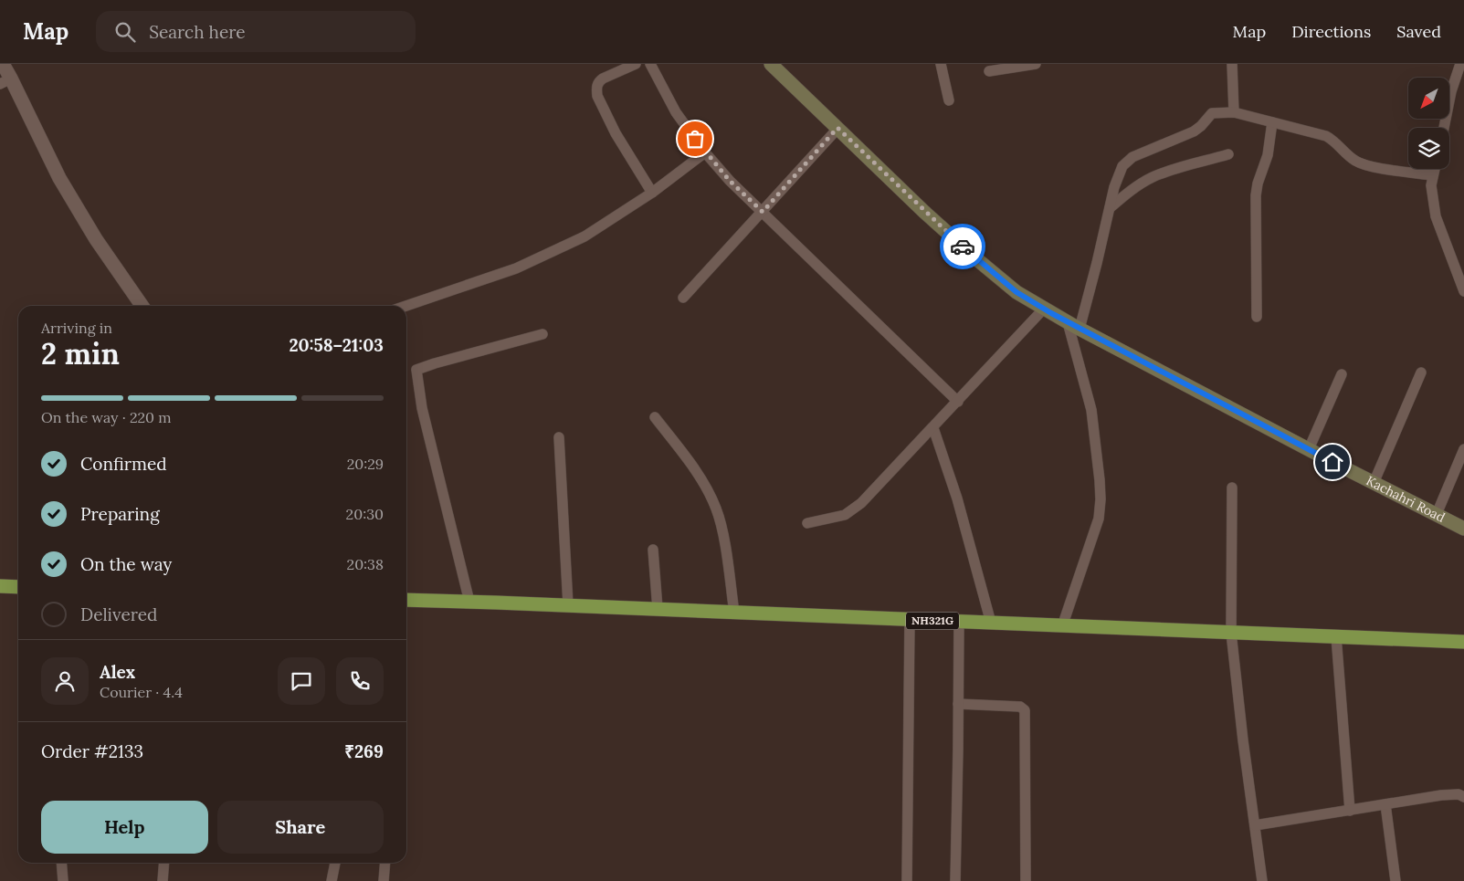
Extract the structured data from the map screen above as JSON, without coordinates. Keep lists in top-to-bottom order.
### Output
{
  "streets": {
    "highway": ["NH321G"],
    "main road": ["Kachahri Road"]
  },
  "north": "bottom left",
  "page": {
    "header": "Map",
    "search": "Search here",
    "nav": ["Map", "Directions", "Saved"],
    "heading": ["2 min", "Arriving in", "20:58–21:03"],
    "panel": [
      "Alex",
      "Courier · 4.4",
      "Order #2133",
      "₹269"
    ],
    "bar": "On the way · 220 m",
    "list": [
      ["Confirmed", "20:29"],
      ["Preparing", "20:30"],
      ["On the way", "20:38"],
      "Delivered"
    ],
    "buttons": ["Help", "Share"]
  }
}
